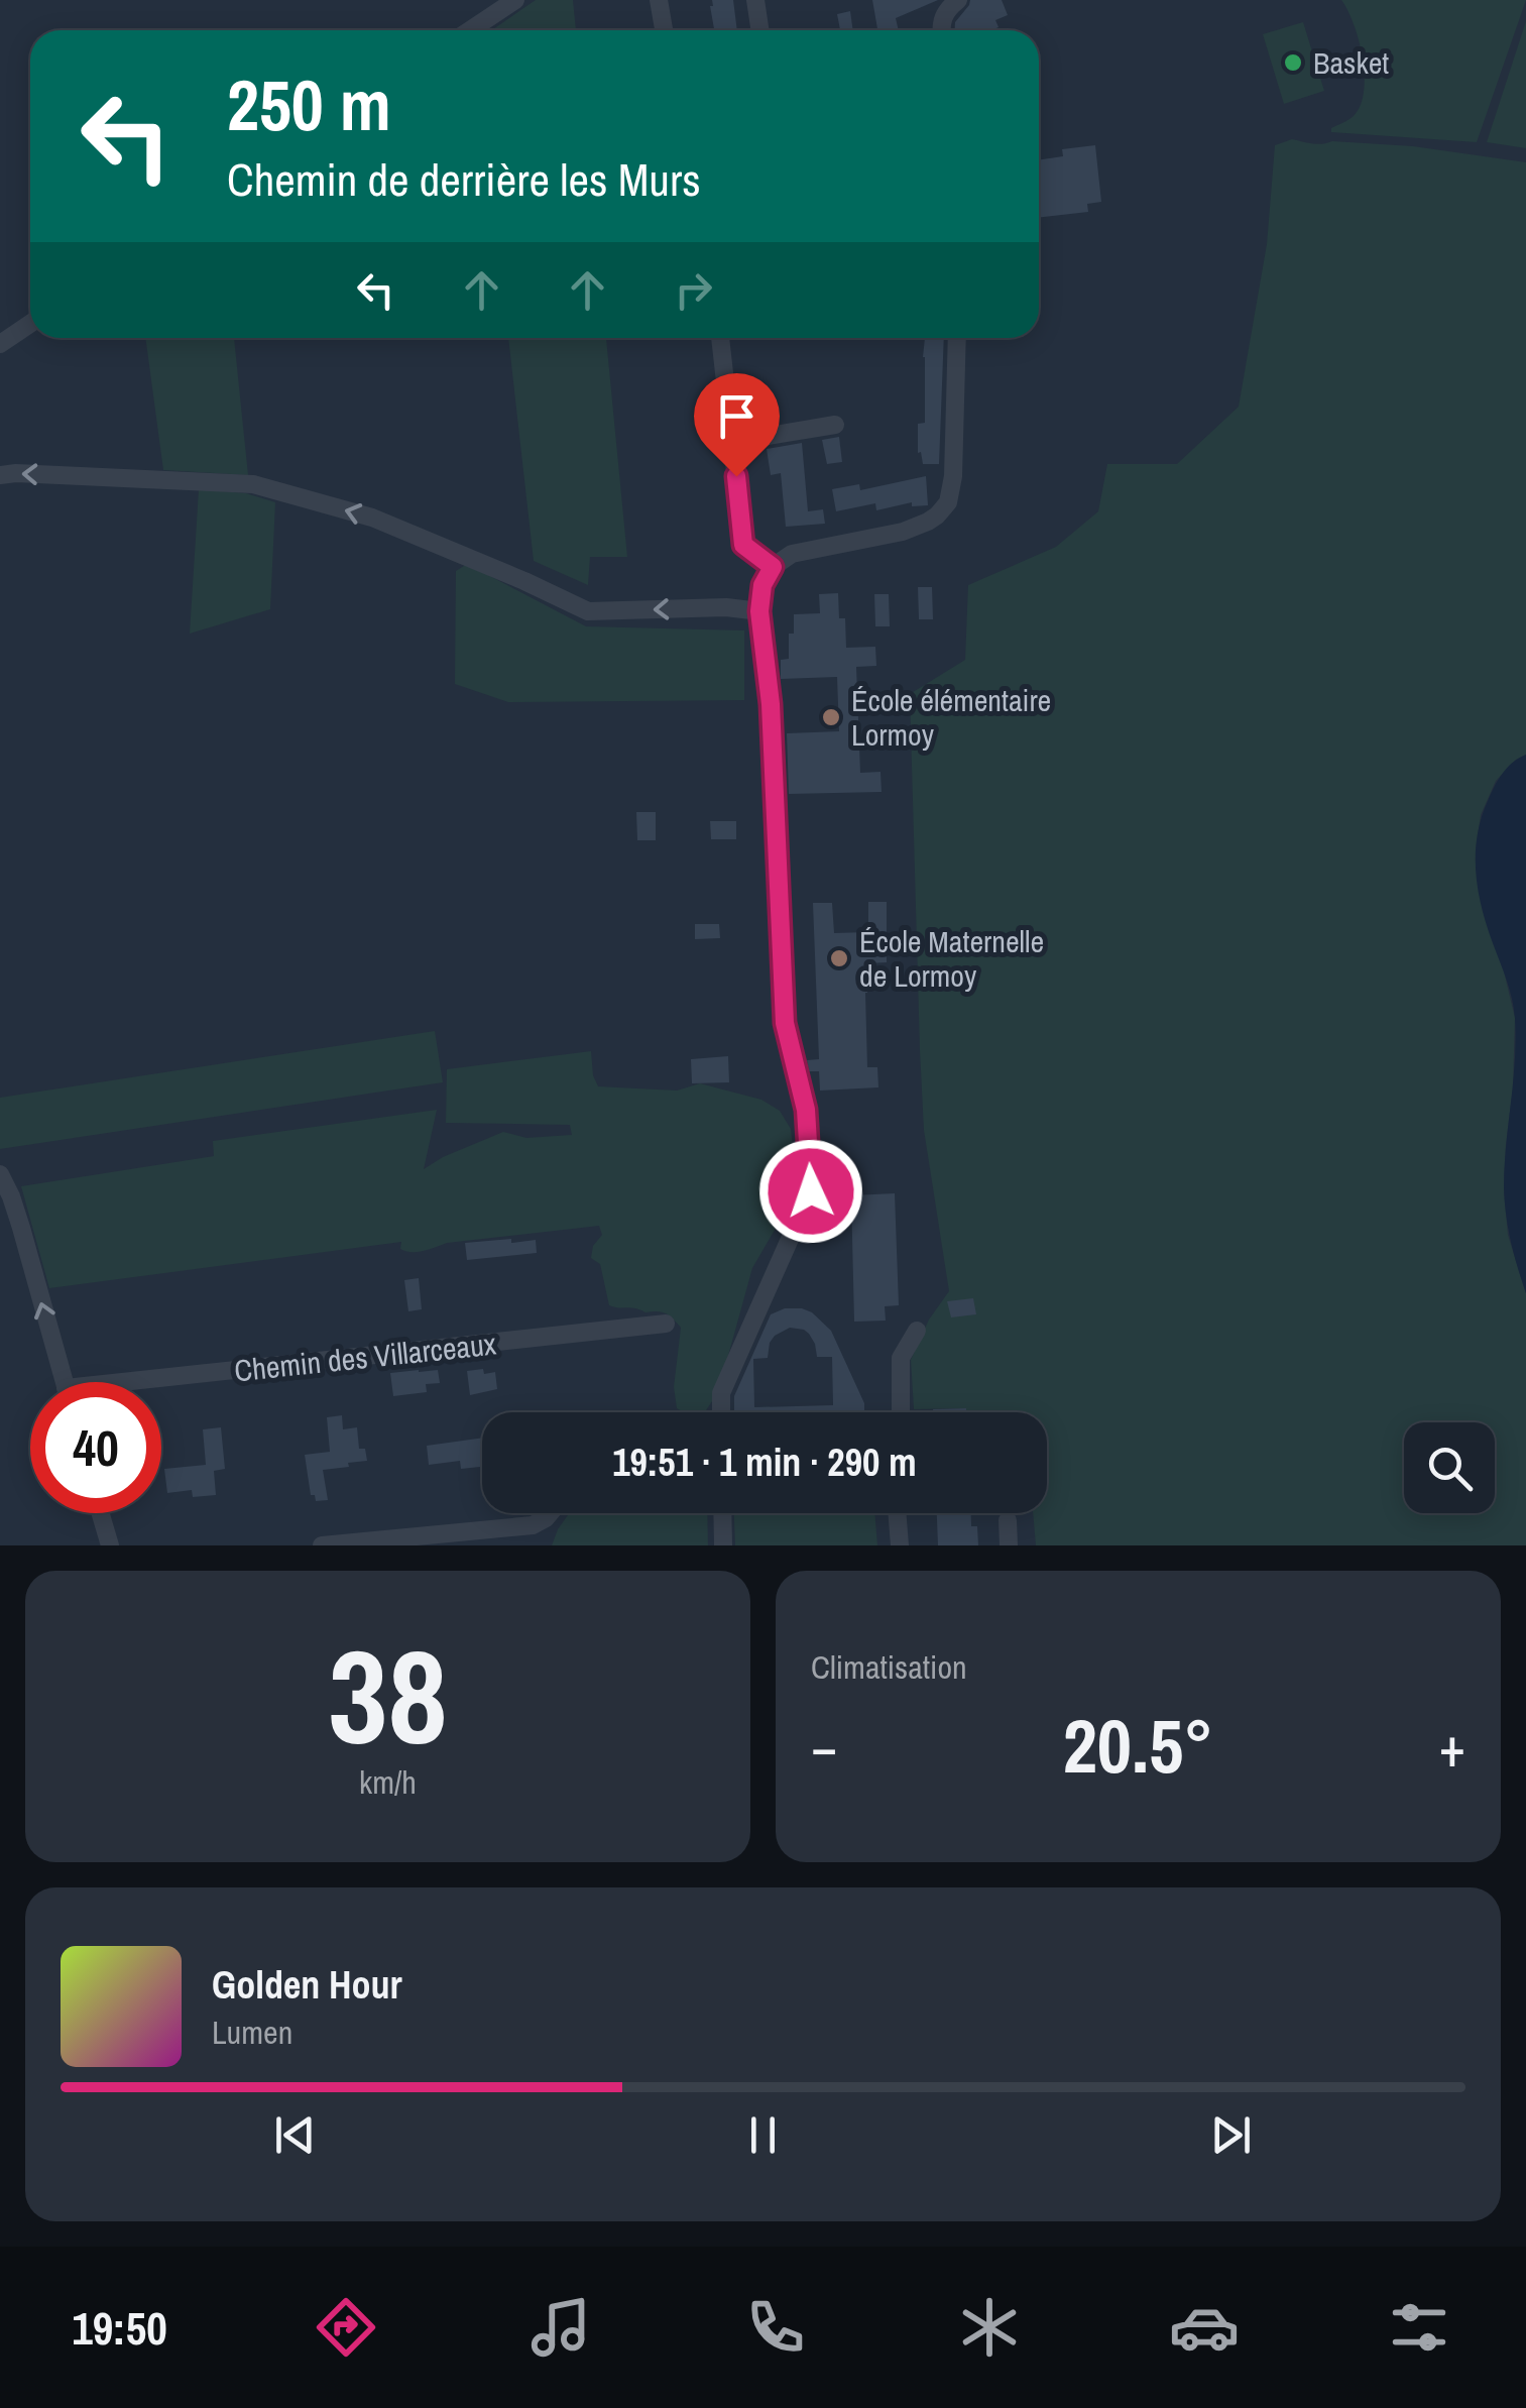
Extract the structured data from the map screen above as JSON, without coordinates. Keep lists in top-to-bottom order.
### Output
{
  "streets": {
    "street": ["Chemin des Villarceaux"]
  },
  "places": ["Basket", "École élémentaire Lormoy", "École Maternelle de Lormoy"],
  "page": {
    "turn": ["250 m", "Chemin de derrière les Murs"],
    "limit": "40",
    "trip": "19:51 · 1 min · 290 m",
    "tile": [
      ["38", "km/h"],
      "Climatisation"
    ],
    "heat": ["−", "20.5°", "+"],
    "song": ["Golden Hour", "Lumen"],
    "tabs": "19:50"
  }
}
